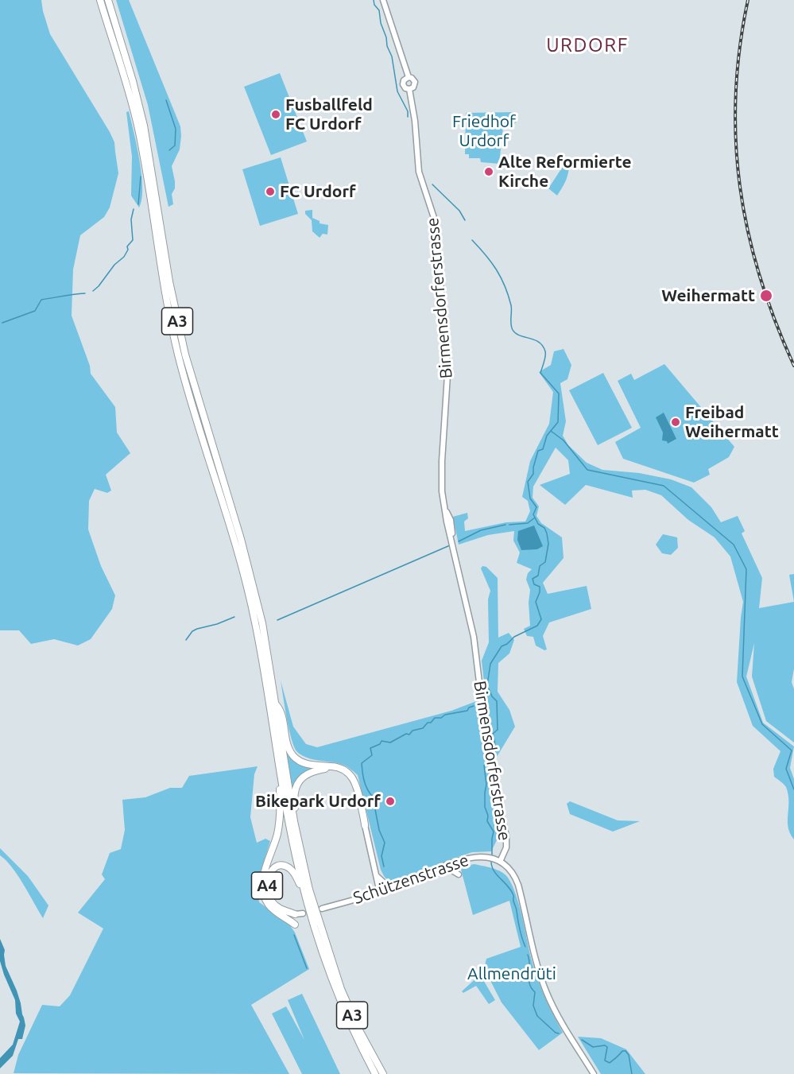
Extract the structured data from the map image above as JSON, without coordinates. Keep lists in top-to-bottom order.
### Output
{
  "streets": {
    "highway": ["A3", "A4"],
    "main road": ["Birmensdorferstrasse", "Schützenstrasse"]
  },
  "crossings": [
    ["Birmensdorferstrasse", "Schützenstrasse"],
    ["A3", "A4"]
  ],
  "districts": ["URDORF"],
  "parks": ["Friedhof Urdorf", "Allmendrüti"],
  "places": [
    "Fusballfeld FC Urdorf",
    "Alte Reformierte Kirche",
    "FC Urdorf",
    "Weihermatt",
    "Freibad Weihermatt",
    "Bikepark Urdorf"
  ]
}
